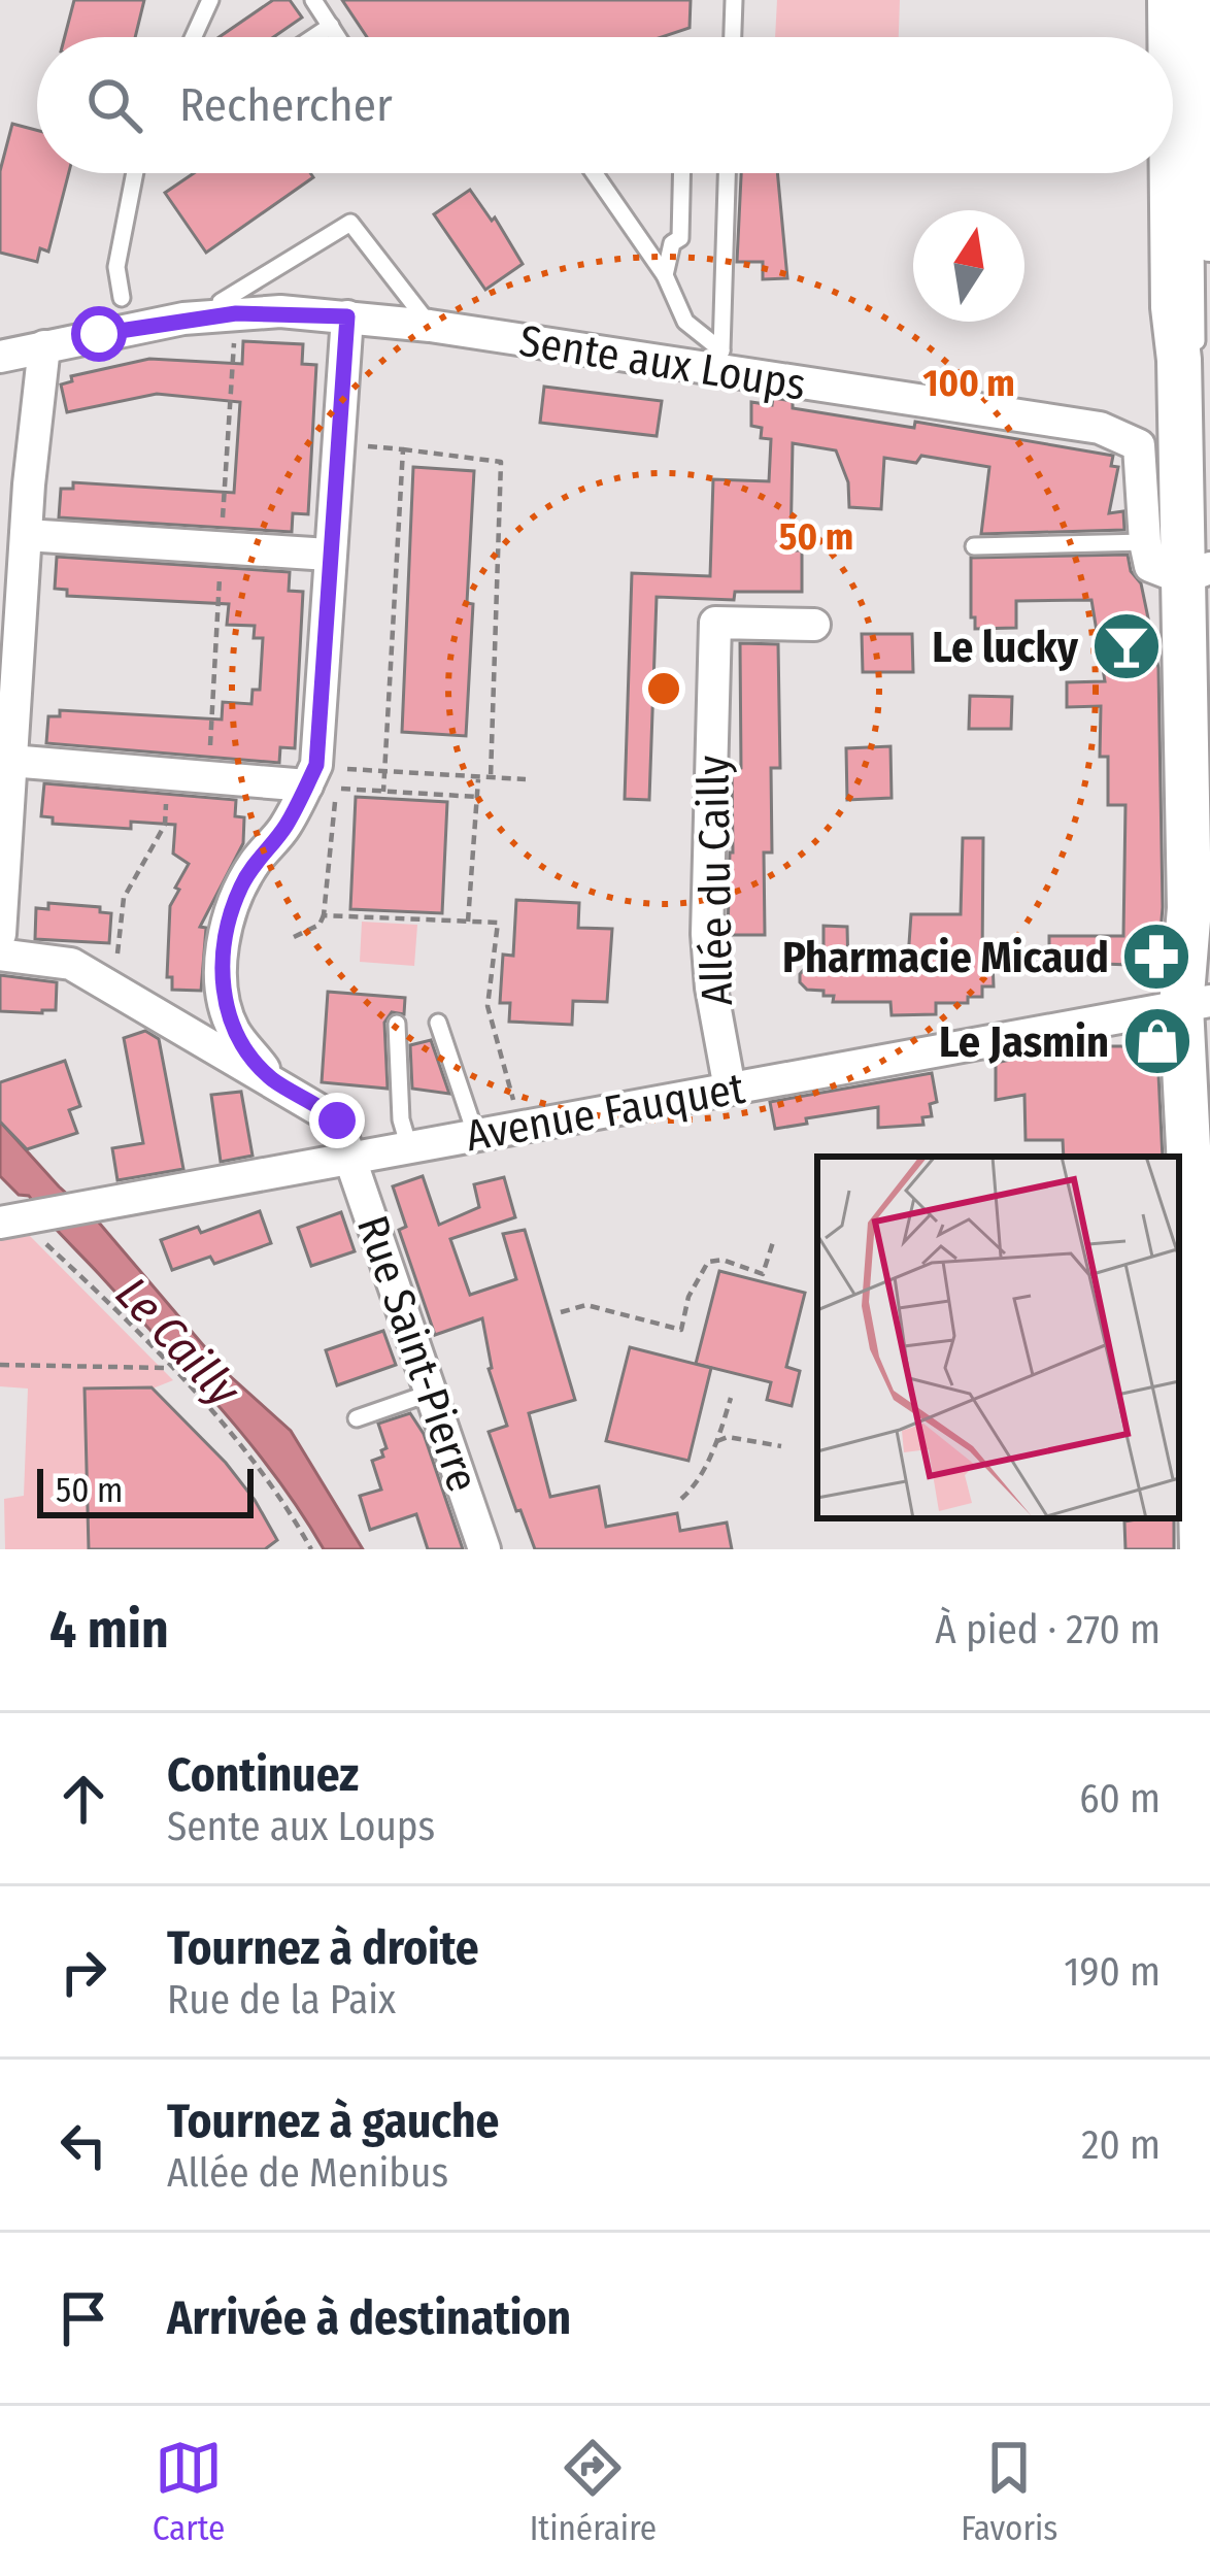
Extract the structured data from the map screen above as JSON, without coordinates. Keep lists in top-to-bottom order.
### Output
{
  "streets": {
    "street": [
      "Sente aux Loups",
      "Allée du Cailly",
      "Avenue Fauquet",
      "Rue Saint-Pierre"
    ]
  },
  "crossings": [
    ["Allée du Cailly", "Avenue Fauquet"],
    ["Avenue Fauquet", "Rue Saint-Pierre"]
  ],
  "water": ["Le Cailly"],
  "places": {
    "bar": ["Le lucky"],
    "pharmacy": ["Pharmacie Micaud"],
    "shop": ["Le Jasmin"]
  },
  "scale_bar": "50 m",
  "north": "top",
  "page": {
    "search": "Rechercher",
    "scale": "50 m",
    "heading": ["4 min", "À pied · 270 m"],
    "list": [
      ["Continuez", "Sente aux Loups", "60 m"],
      ["Tournez à droite", "Rue de la Paix", "190 m"],
      ["Tournez à gauche", "Allée de Menibus", "20 m"],
      "Arrivée à destination"
    ],
    "nav": ["Carte", "Itinéraire", "Favoris"]
  },
  "rings": ["100 m", "50 m"]
}
